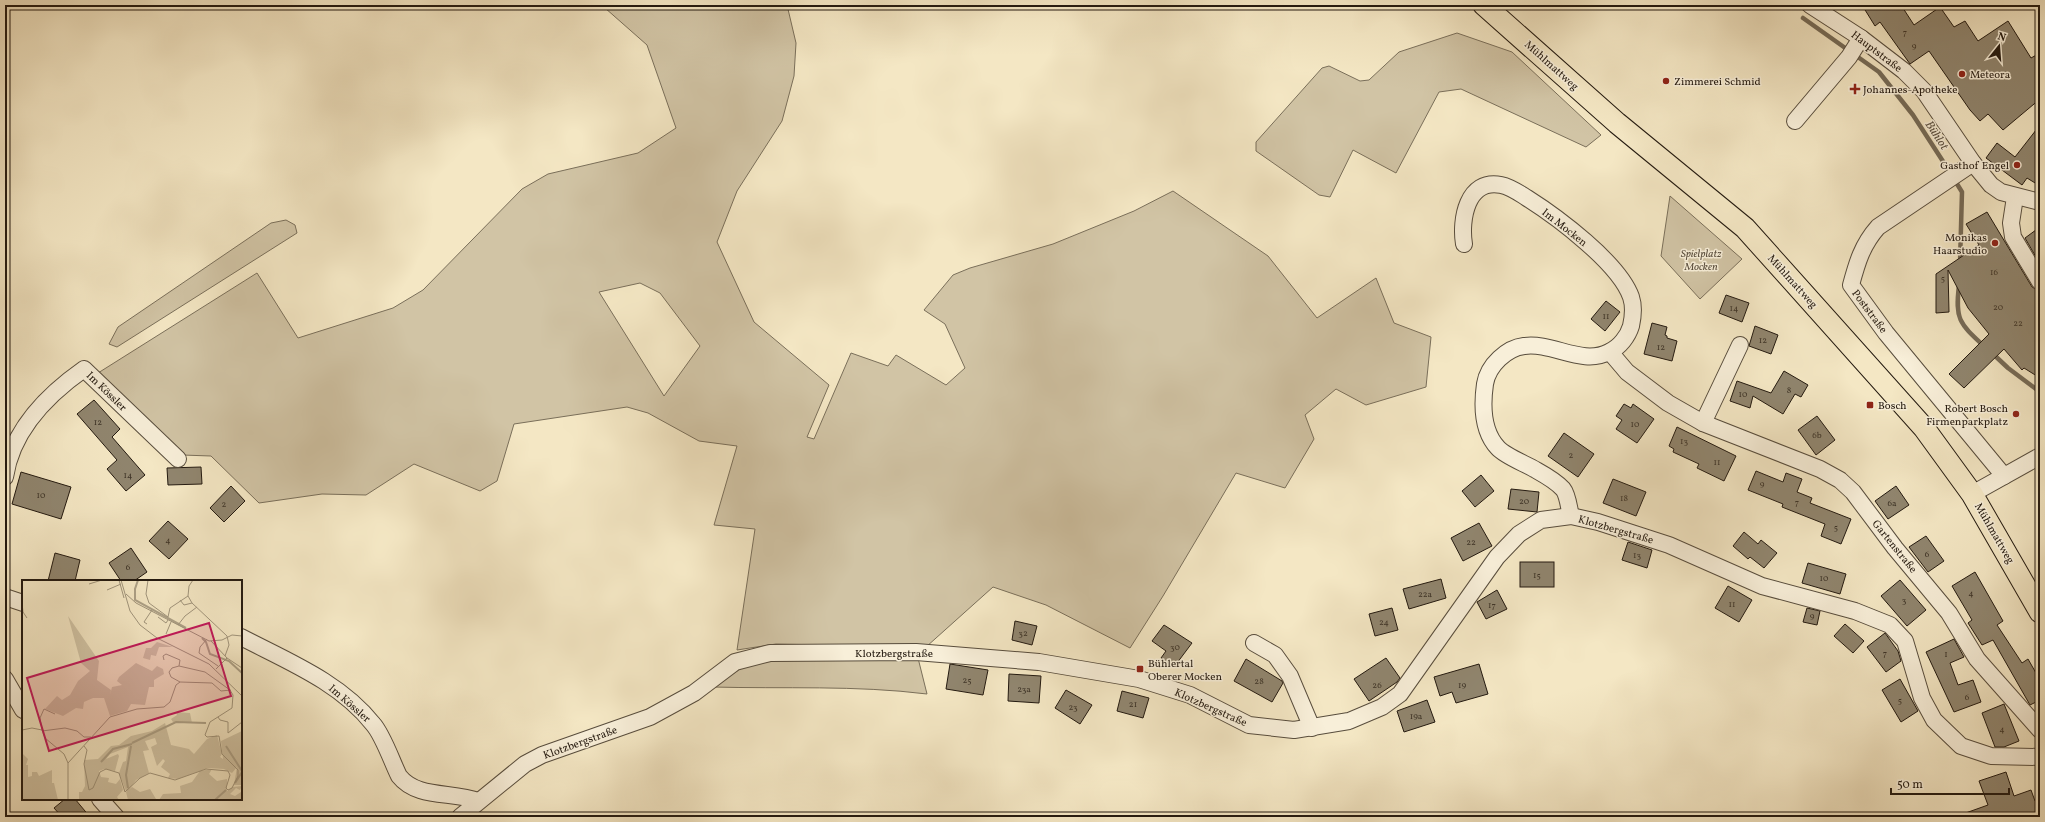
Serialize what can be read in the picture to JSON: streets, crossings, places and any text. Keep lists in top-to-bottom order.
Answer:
{
  "streets": {
    "main road": ["Mühlmattweg"],
    "street": [
      "Hauptstraße",
      "Im Mocken",
      "Poststraße",
      "Im Kössler",
      "Klotzbergstraße",
      "Gartenstraße"
    ]
  },
  "crossings": [
    ["Hauptstraße", "Poststraße"],
    ["Im Mocken", "Gartenstraße"],
    ["Im Kössler", "Klotzbergstraße"]
  ],
  "water": ["Bühlot"],
  "parks": ["Spielplatz Mocken"],
  "places": {
    "other": [
      "Meteora",
      "Zimmerei Schmid",
      "Gasthof Engel",
      "Monikas Haarstudio",
      "Robert Bosch Firmenparkplatz"
    ],
    "health": ["Johannes-Apotheke"],
    "transit": ["Bosch", "Bühlertal Oberer Mocken"]
  },
  "house_numbers": [
    "7",
    "9",
    "16",
    "5",
    "20",
    "14",
    "11",
    "22",
    "12",
    "12",
    "8",
    "10",
    "12",
    "10",
    "6b",
    "13",
    "2",
    "11",
    "14",
    "9",
    "10",
    "18",
    "20",
    "7",
    "6a",
    "2",
    "5",
    "4",
    "22",
    "6",
    "13",
    "6",
    "15",
    "10",
    "4",
    "22a",
    "3",
    "11",
    "17",
    "9",
    "24",
    "32",
    "30",
    "7",
    "1",
    "25",
    "28",
    "26",
    "19",
    "23a",
    "6",
    "5",
    "21",
    "23",
    "19a",
    "4"
  ],
  "scale_bar": "50 m",
  "north": "top"
}
